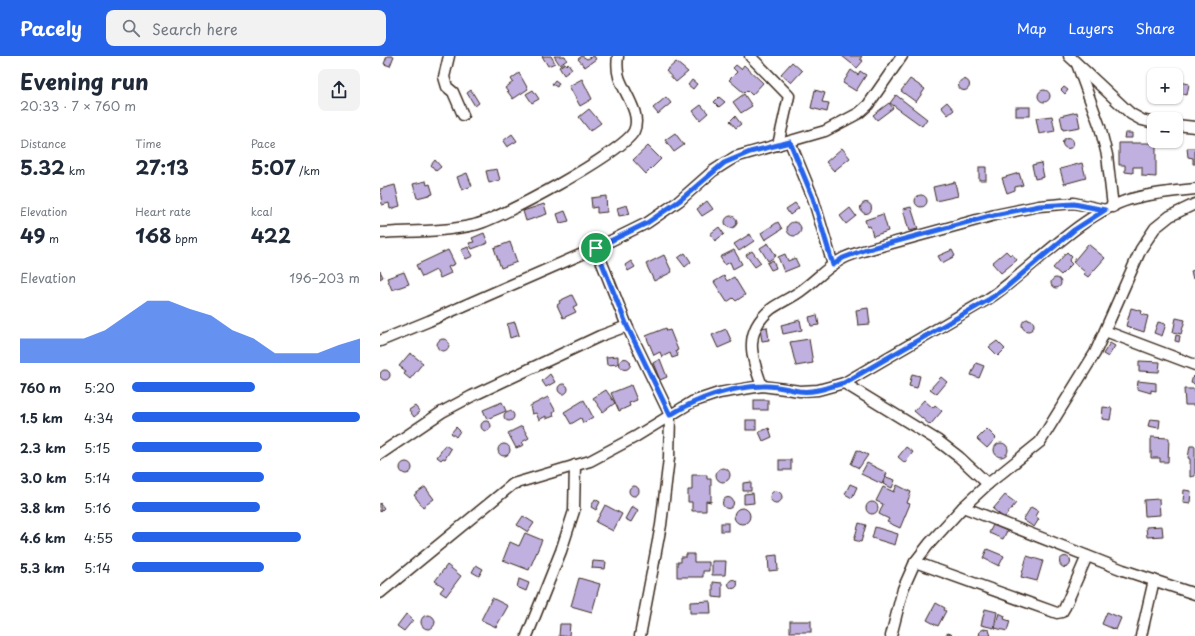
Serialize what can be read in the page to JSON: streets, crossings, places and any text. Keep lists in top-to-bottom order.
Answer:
{
  "page": {
    "header": "Pacely",
    "search": "Search here",
    "nav": ["Map", "Layers", "Share"],
    "heading": ["Evening run", "20:33 · 7 × 760 m"],
    "map_buttons": ["+", "−"],
    "stats": [
      ["Distance", "5.32 km"],
      ["Time", "27:13"],
      ["Pace", "5:07 /km"],
      ["Elevation", "49 m"],
      ["Heart rate", "168 bpm"],
      ["kcal", "422"]
    ],
    "chart": ["Elevation", "196–203 m"],
    "list": [
      {
        "name": "760 m",
        "note": "5:20"
      },
      {
        "name": "1.5 km",
        "note": "4:34"
      },
      {
        "name": "2.3 km",
        "note": "5:15"
      },
      {
        "name": "3.0 km",
        "note": "5:14"
      },
      {
        "name": "3.8 km",
        "note": "5:16"
      },
      {
        "name": "4.6 km",
        "note": "4:55"
      },
      {
        "name": "5.3 km",
        "note": "5:14"
      }
    ]
  }
}
